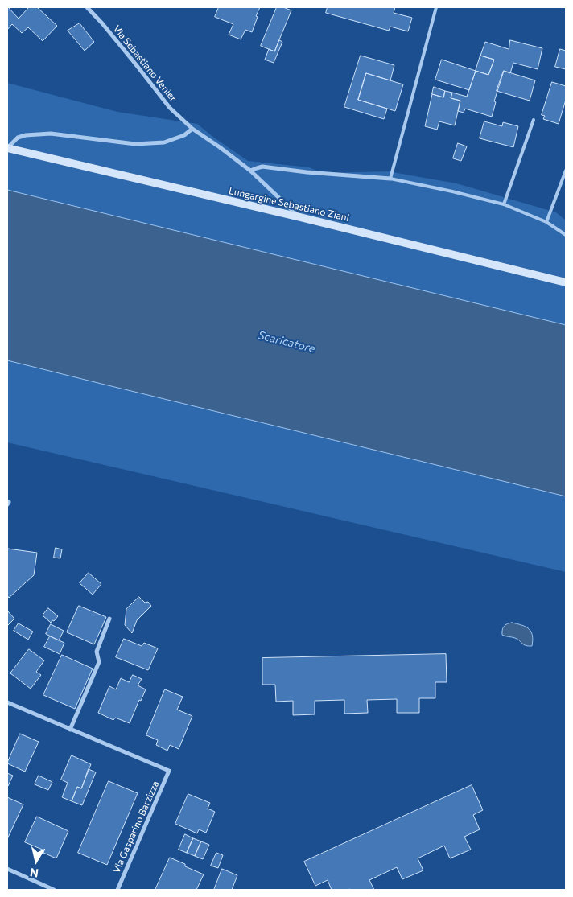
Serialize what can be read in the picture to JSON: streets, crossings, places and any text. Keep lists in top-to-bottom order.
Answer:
{
  "streets": {
    "street": ["Via Sebastiano Venier", "Lungargine Sebastiano Ziani", "Via Gasparino Barzizza"]
  },
  "crossings": [
    ["Via Sebastiano Venier", "Lungargine Sebastiano Ziani"]
  ],
  "water": ["Scaricatore"],
  "north": "bottom"
}
